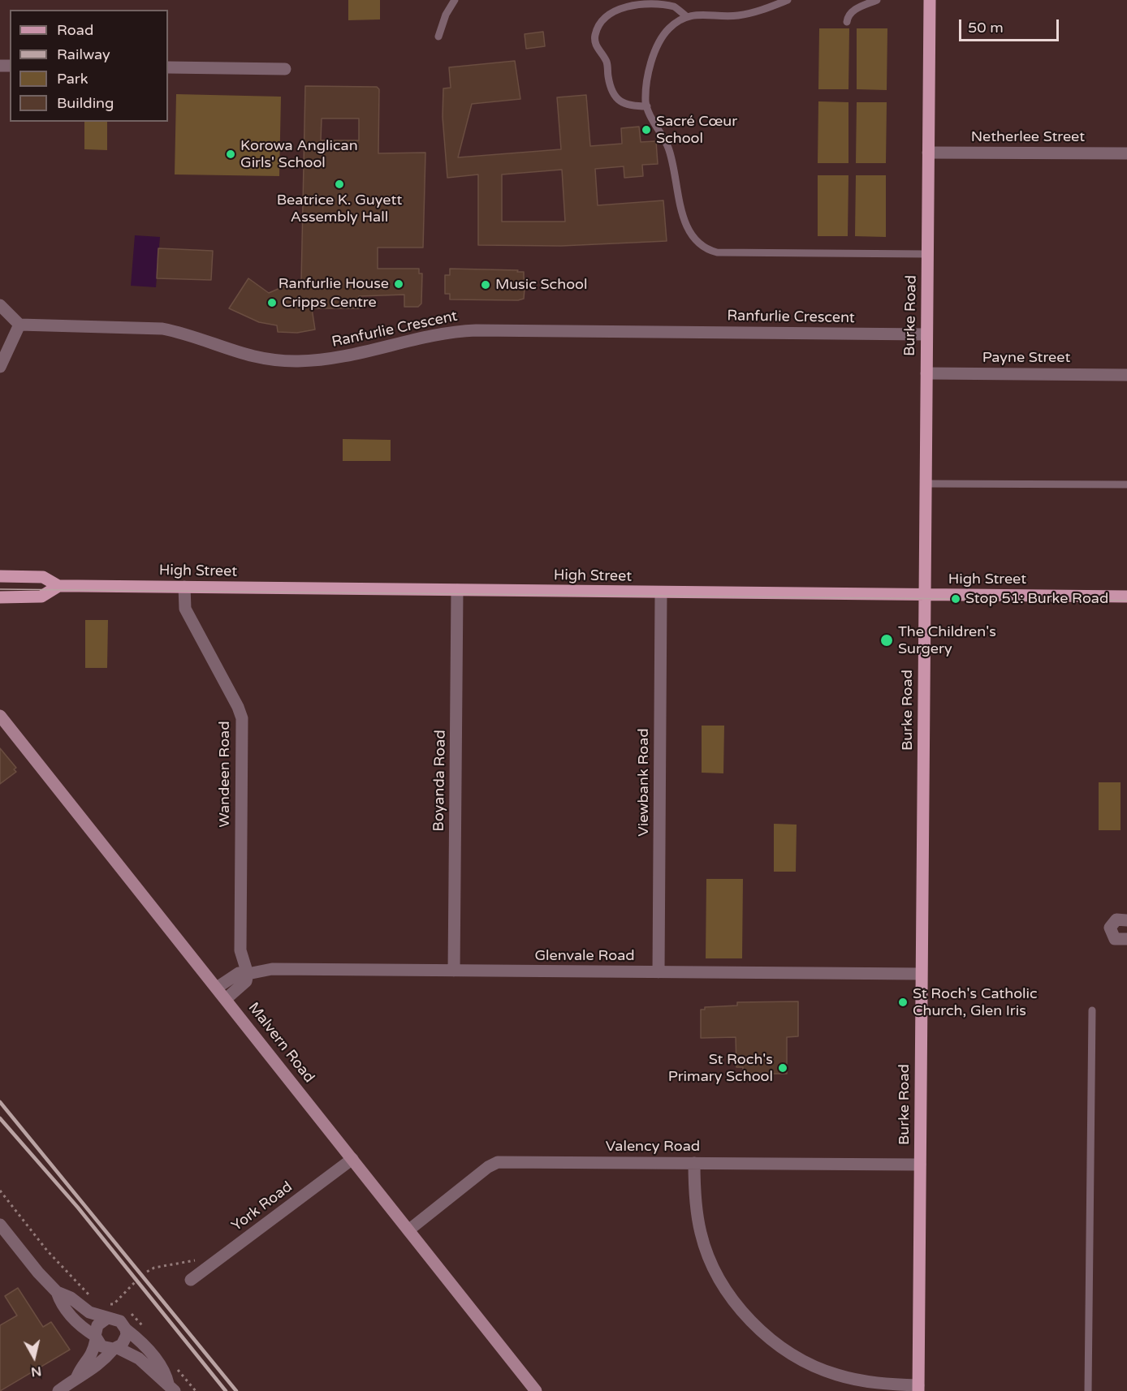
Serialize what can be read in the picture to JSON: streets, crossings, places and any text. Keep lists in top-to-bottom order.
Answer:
{
  "streets": {
    "main road": ["Burke Road", "High Street", "Malvern Road"],
    "street": [
      "Netherlee Street",
      "Ranfurlie Crescent",
      "Payne Street",
      "Wandeen Road",
      "Boyanda Road",
      "Viewbank Road",
      "Glenvale Road",
      "Valency Road",
      "York Road"
    ]
  },
  "crossings": [
    ["Netherlee Street", "Burke Road"],
    ["Burke Road", "Ranfurlie Crescent"],
    ["Burke Road", "Payne Street"],
    ["Burke Road", "High Street"],
    ["Burke Road", "Glenvale Road"],
    ["Burke Road", "Valency Road"],
    ["High Street", "Wandeen Road"],
    ["High Street", "Boyanda Road"],
    ["High Street", "Viewbank Road"],
    ["Wandeen Road", "Glenvale Road"],
    ["Boyanda Road", "Glenvale Road"],
    ["Viewbank Road", "Glenvale Road"],
    ["Glenvale Road", "Malvern Road"],
    ["Malvern Road", "Valency Road"],
    ["Malvern Road", "York Road"]
  ],
  "places": [
    "Sacré Cœur School",
    "Korowa Anglican Girls' School",
    "Beatrice K. Guyett Assembly Hall",
    "Ranfurlie House",
    "Music School",
    "Cripps Centre",
    "Stop 51: Burke Road",
    "The Children's Surgery",
    "St Roch's Catholic Church, Glen Iris",
    "St Roch's Primary School"
  ],
  "legend": [
    "Road",
    "Railway",
    "Park",
    "Building"
  ],
  "scale_bar": "50 m",
  "north": "bottom"
}
